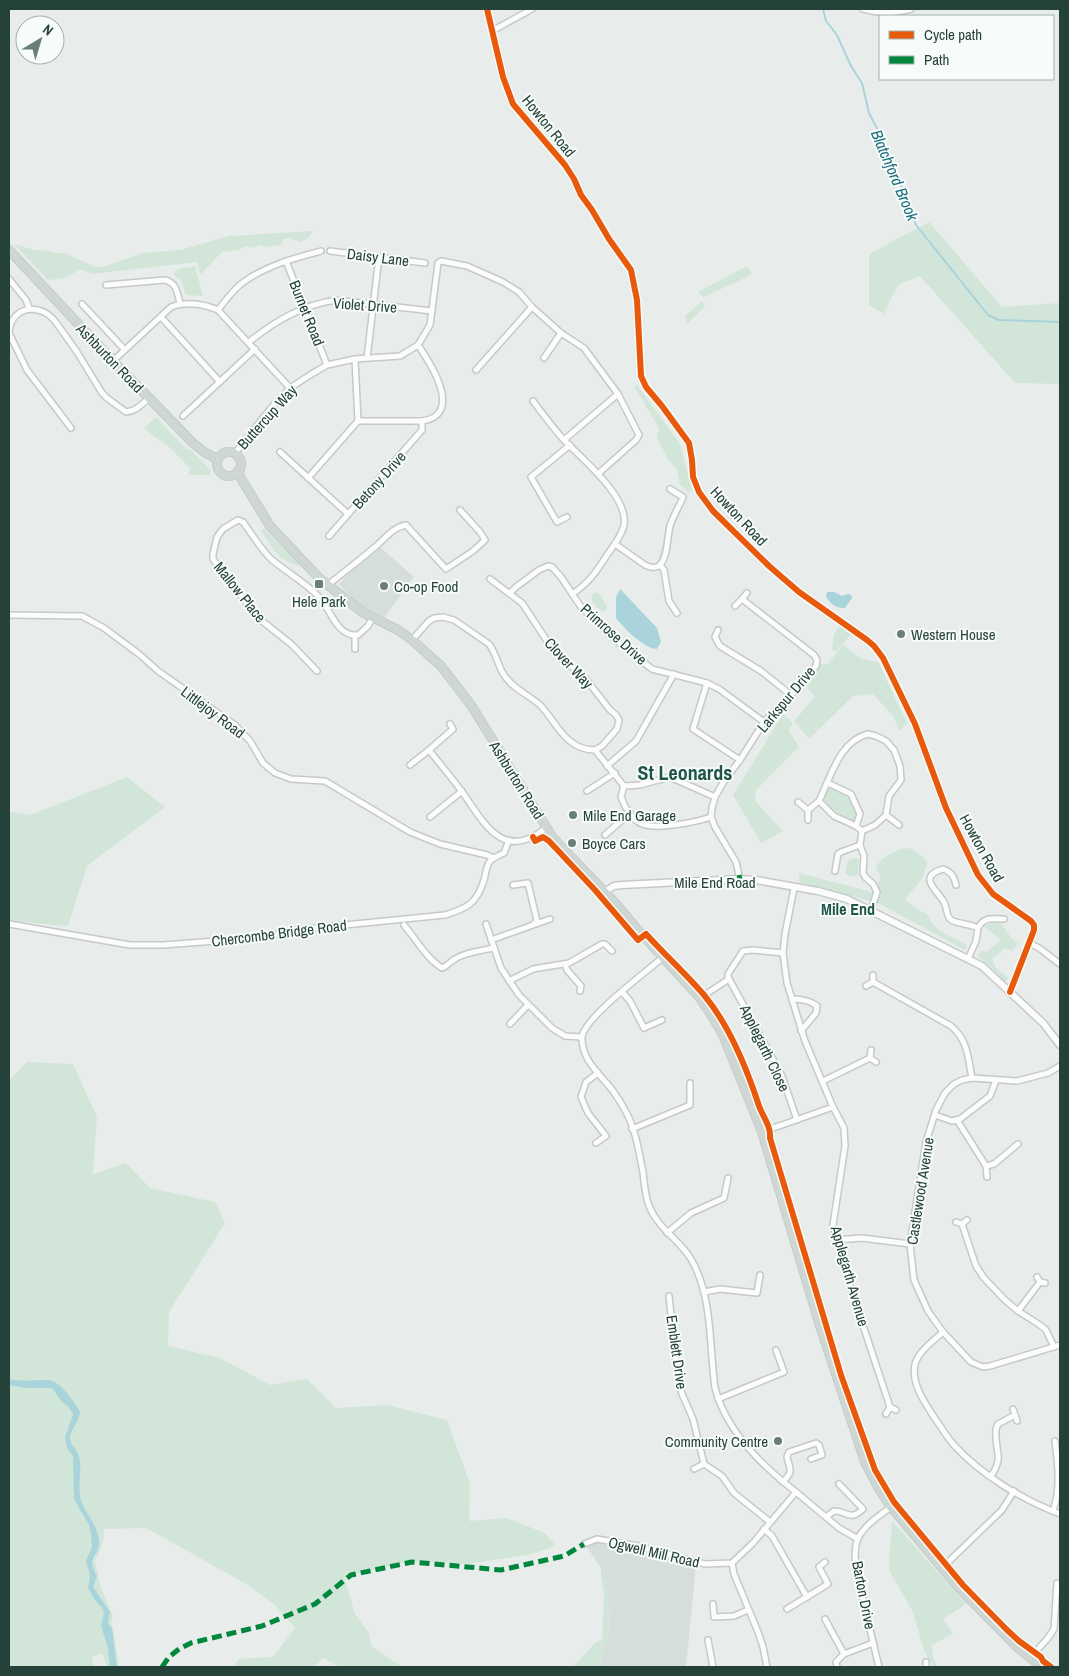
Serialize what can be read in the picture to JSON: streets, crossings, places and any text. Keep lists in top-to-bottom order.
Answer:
{
  "streets": {
    "main road": ["Ashburton Road"],
    "street": [
      "Howton Road",
      "Daisy Lane",
      "Violet Drive",
      "Burnet Road",
      "Buttercup Way",
      "Betony Drive",
      "Mallow Place",
      "Primrose Drive",
      "Clover Way",
      "Larkspur Drive",
      "Littlejoy Road",
      "Mile End Road",
      "Chercombe Bridge Road",
      "Applegarth Close",
      "Castlewood Avenue",
      "Applegarth Avenue",
      "Emblett Drive",
      "Ogwell Mill Road",
      "Barton Drive"
    ]
  },
  "crossings": [
    ["Howton Road", "Mile End Road"],
    ["Violet Drive", "Burnet Road"],
    ["Burnet Road", "Buttercup Way"],
    ["Ashburton Road", "Buttercup Way"],
    ["Ashburton Road", "Mile End Road"],
    ["Ashburton Road", "Barton Drive"],
    ["Primrose Drive", "Clover Way"],
    ["Primrose Drive", "Larkspur Drive"],
    ["Littlejoy Road", "Chercombe Bridge Road"],
    ["Mile End Road", "Applegarth Avenue"]
  ],
  "districts": ["St Leonards", "Mile End"],
  "water": ["Blatchford Brook"],
  "places": {
    "transit": ["Hele Park"],
    "other": [
      "Co-op Food",
      "Western House",
      "Mile End Garage",
      "Boyce Cars",
      "Community Centre"
    ]
  },
  "legend": ["Cycle path", "Path"],
  "north": "top right"
}
